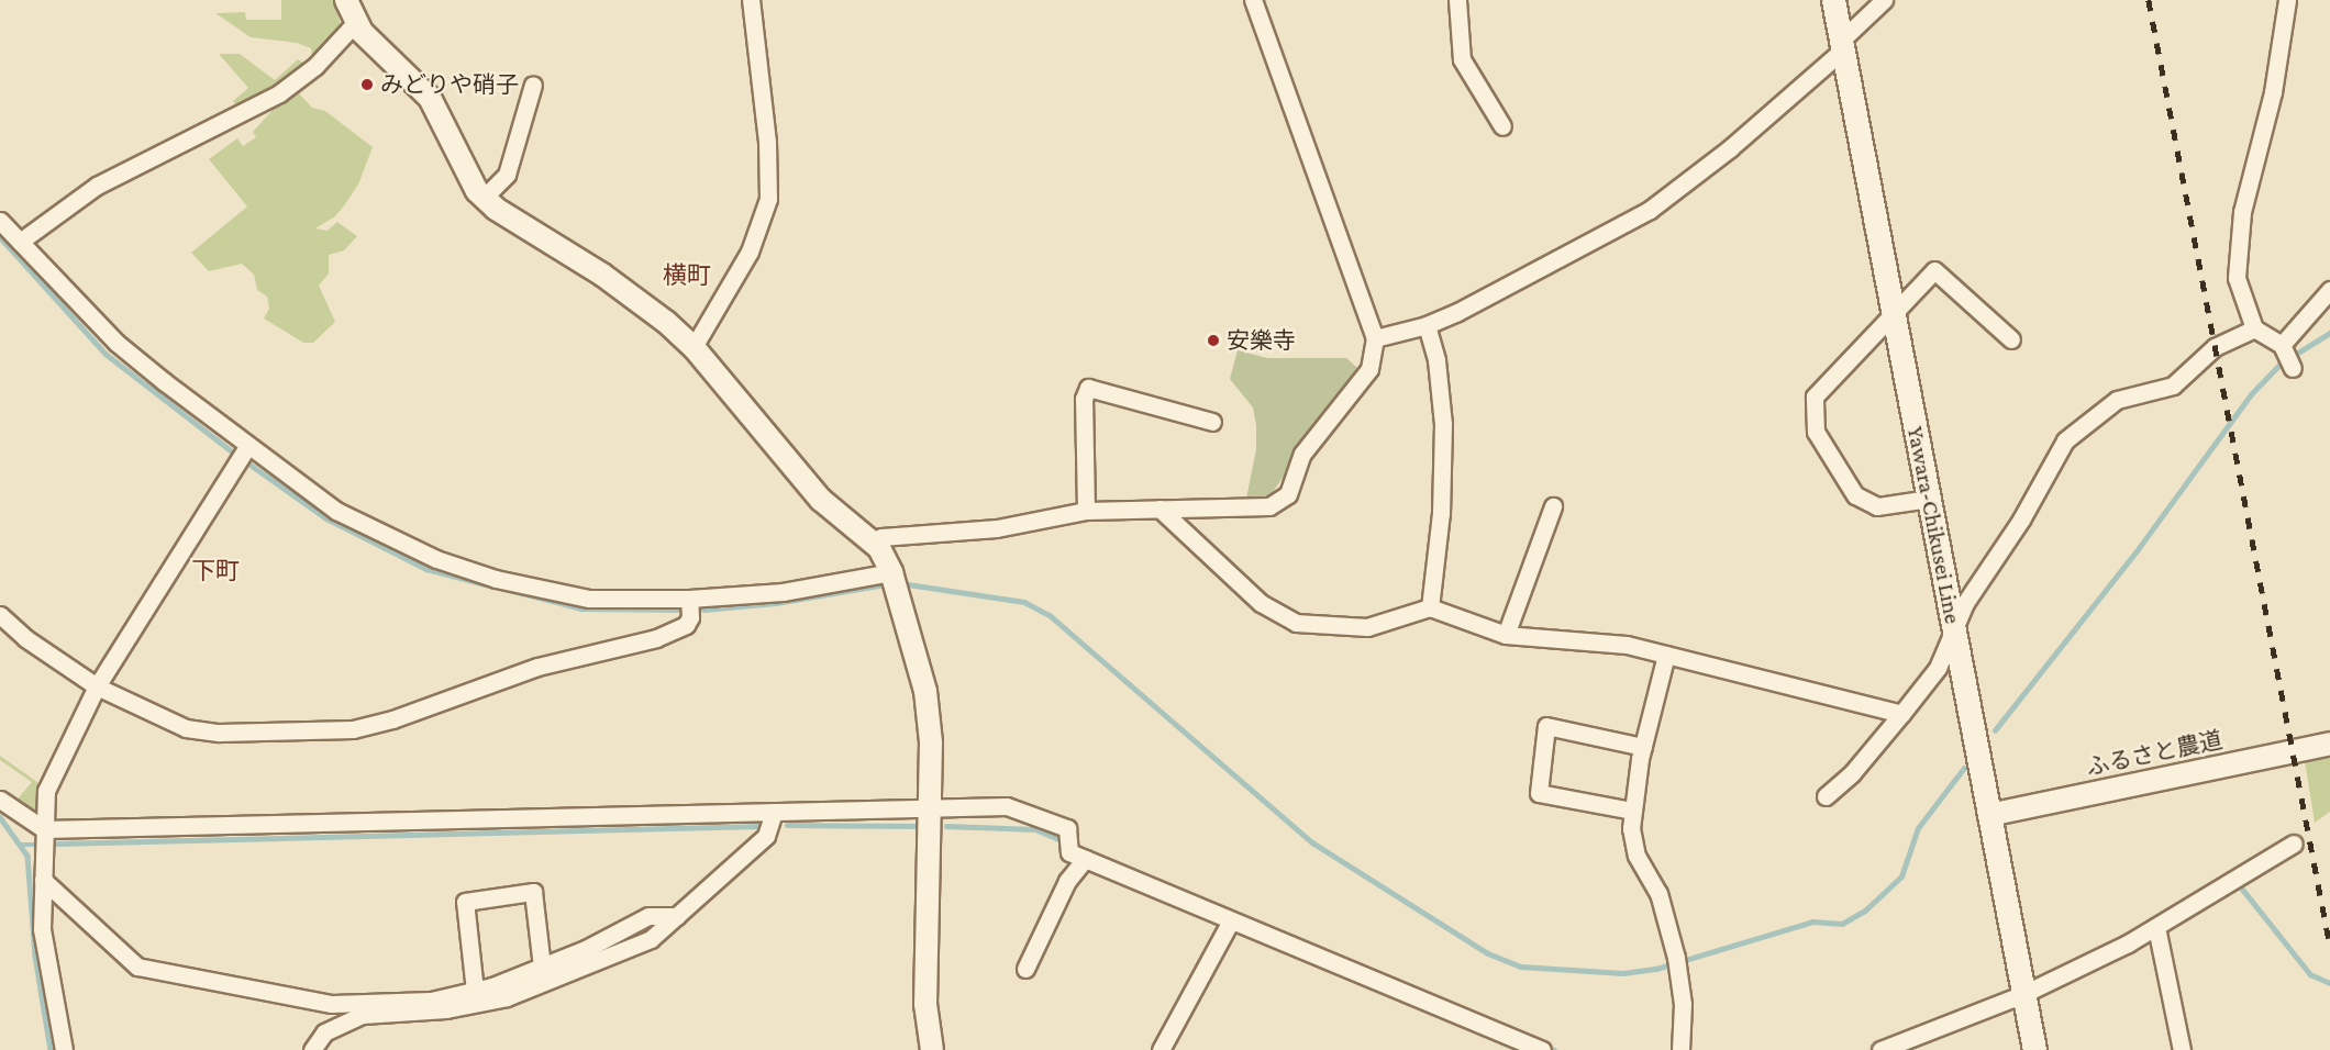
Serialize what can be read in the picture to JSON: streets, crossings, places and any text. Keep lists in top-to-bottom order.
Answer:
{
  "streets": {
    "main road": ["Yawara-Chikusei Line"],
    "street": ["ふるさと農道"]
  },
  "crossings": [
    ["Yawara-Chikusei Line", "ふるさと農道"]
  ],
  "districts": ["横町", "下町"],
  "places": ["みどりや硝子", "安樂寺"]
}
